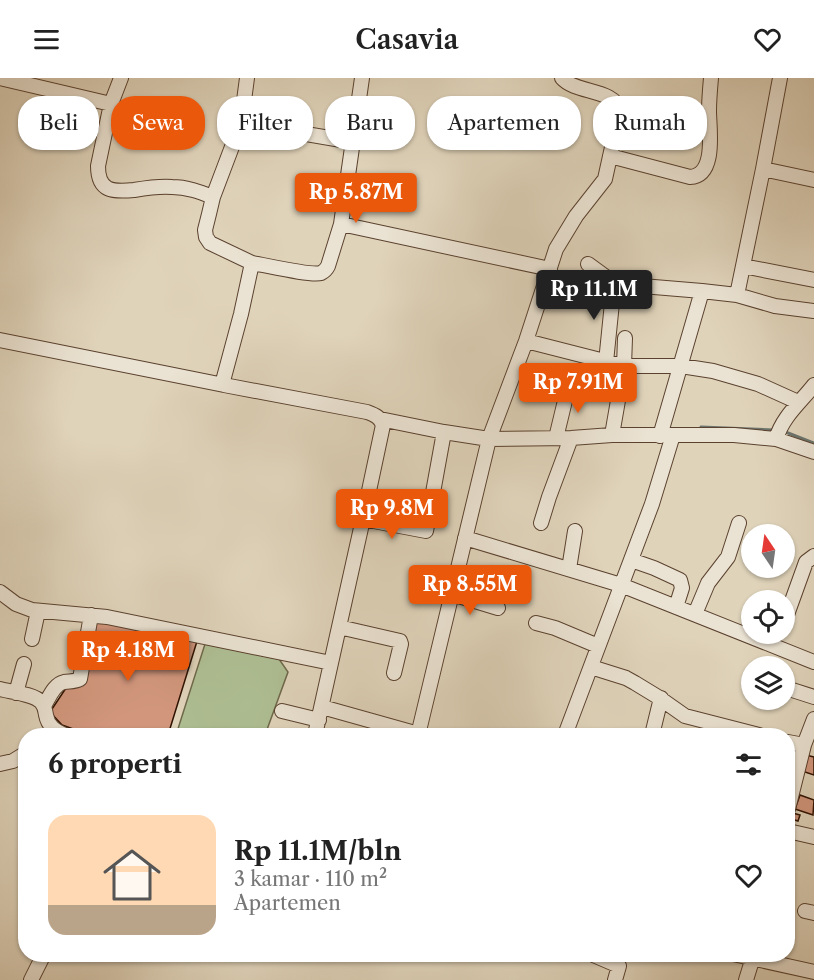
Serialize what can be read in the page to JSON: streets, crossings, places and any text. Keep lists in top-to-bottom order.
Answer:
{
  "north": "top",
  "page": {
    "header": "Casavia",
    "chip": [
      "Beli",
      "Sewa",
      "Filter",
      "Baru",
      "Apartemen",
      "Rumah"
    ],
    "price": [
      "Rp 5.87M",
      "Rp 11.1M",
      "Rp 7.91M",
      "Rp 9.8M",
      "Rp 8.55M",
      "Rp 4.18M"
    ],
    "heading": "6 properti",
    "list": [
      {
        "name": "Rp 11.1M/bln",
        "note": "3 kamar · 110 m² · Apartemen"
      }
    ]
  }
}
